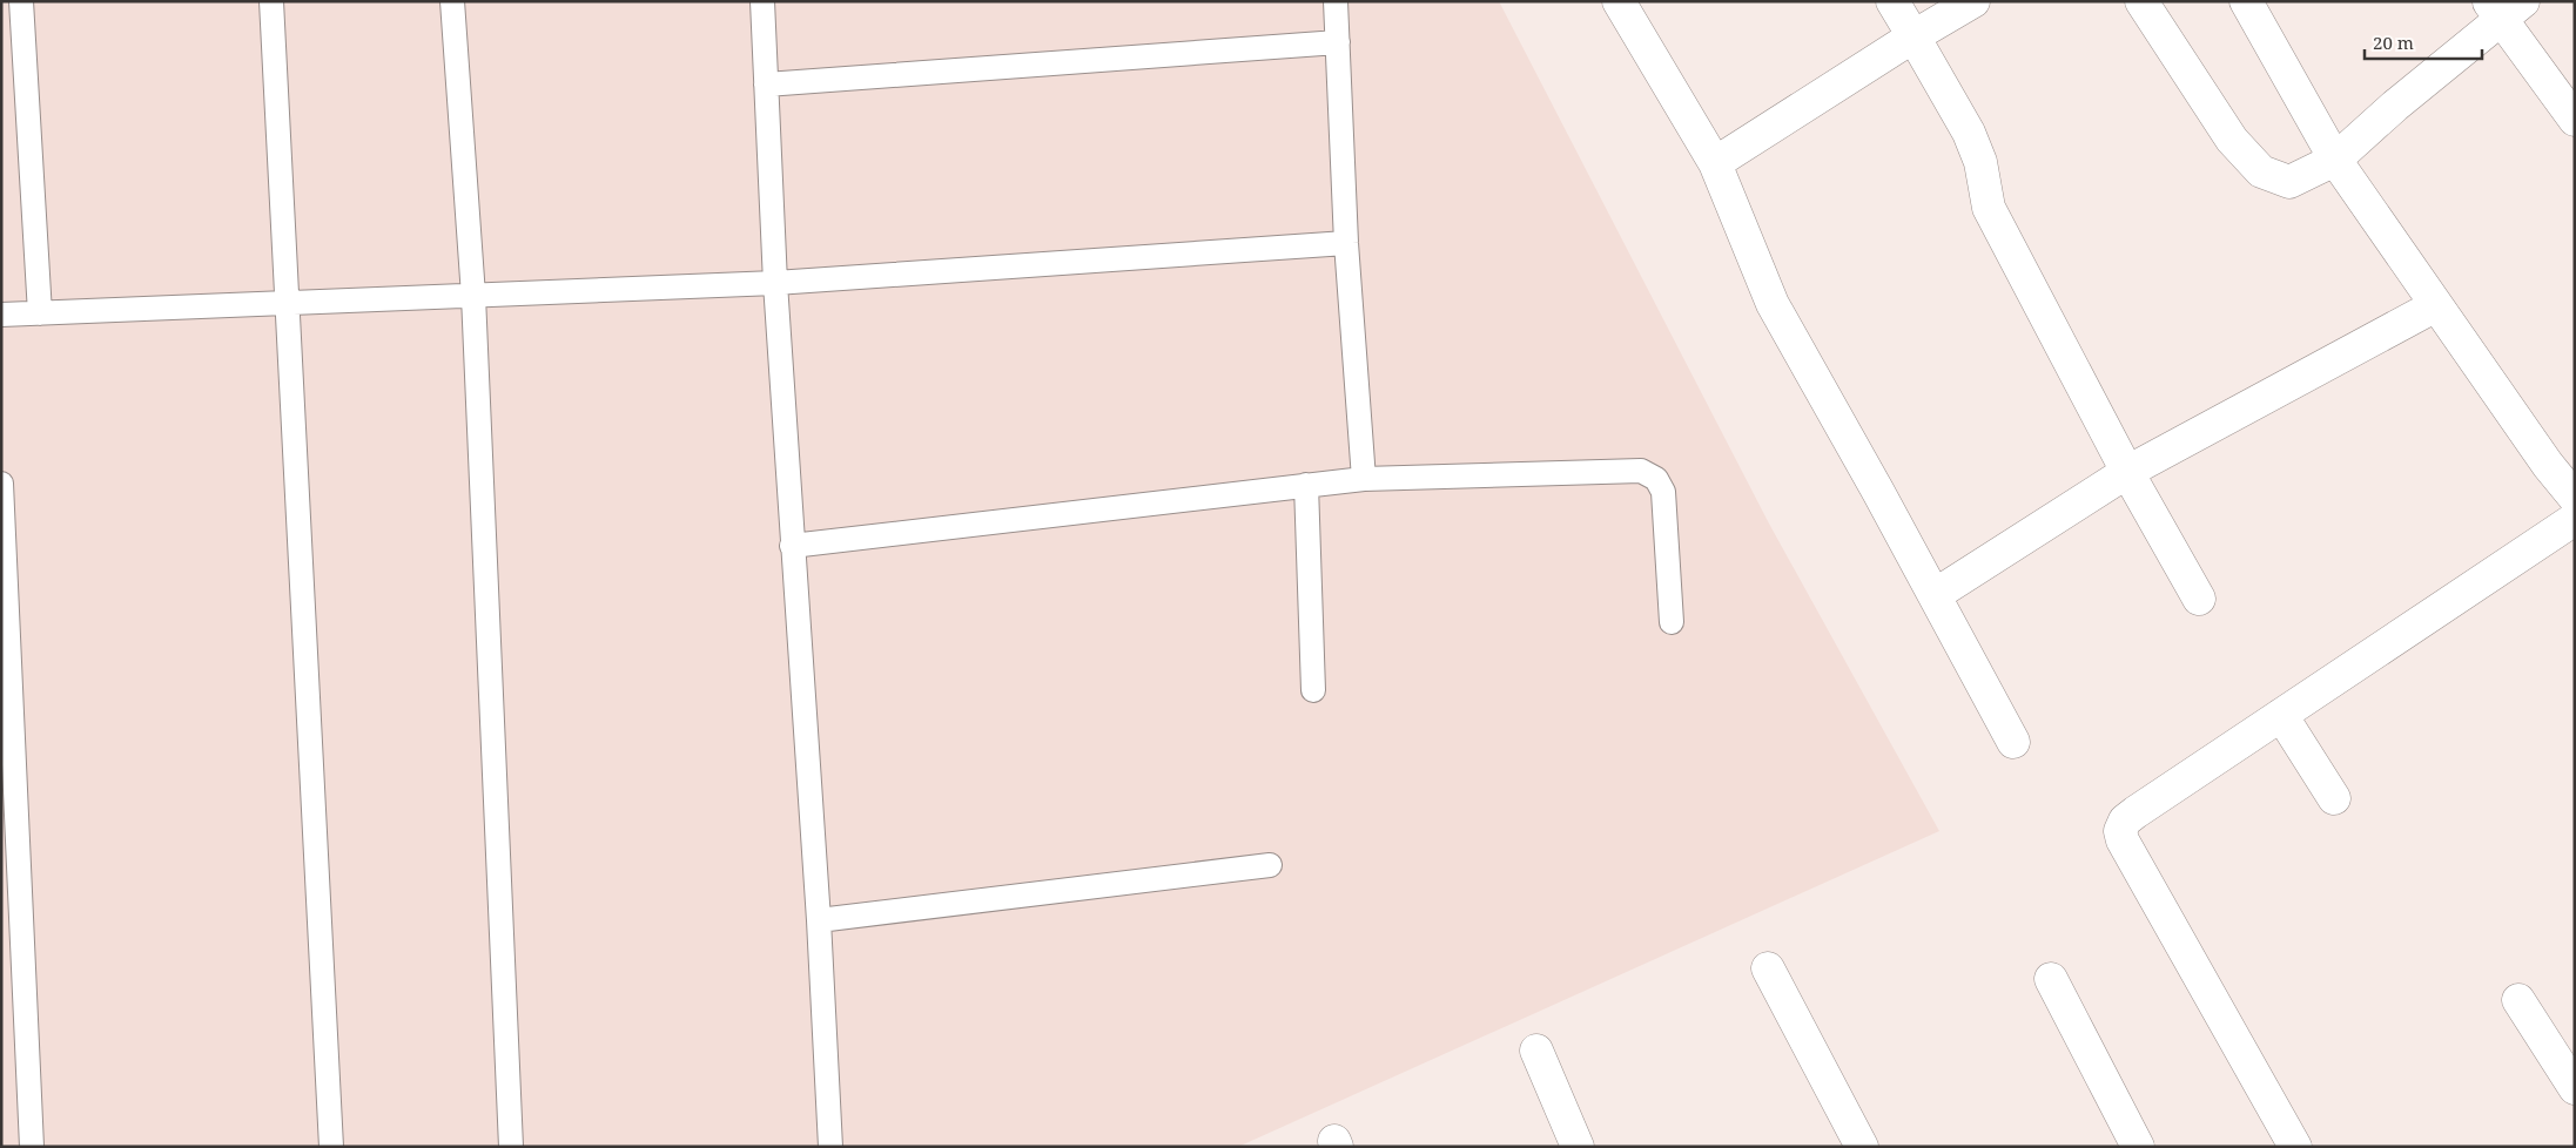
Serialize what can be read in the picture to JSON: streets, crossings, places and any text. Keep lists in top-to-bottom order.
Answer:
{
  "scale_bar": "20 m"
}
